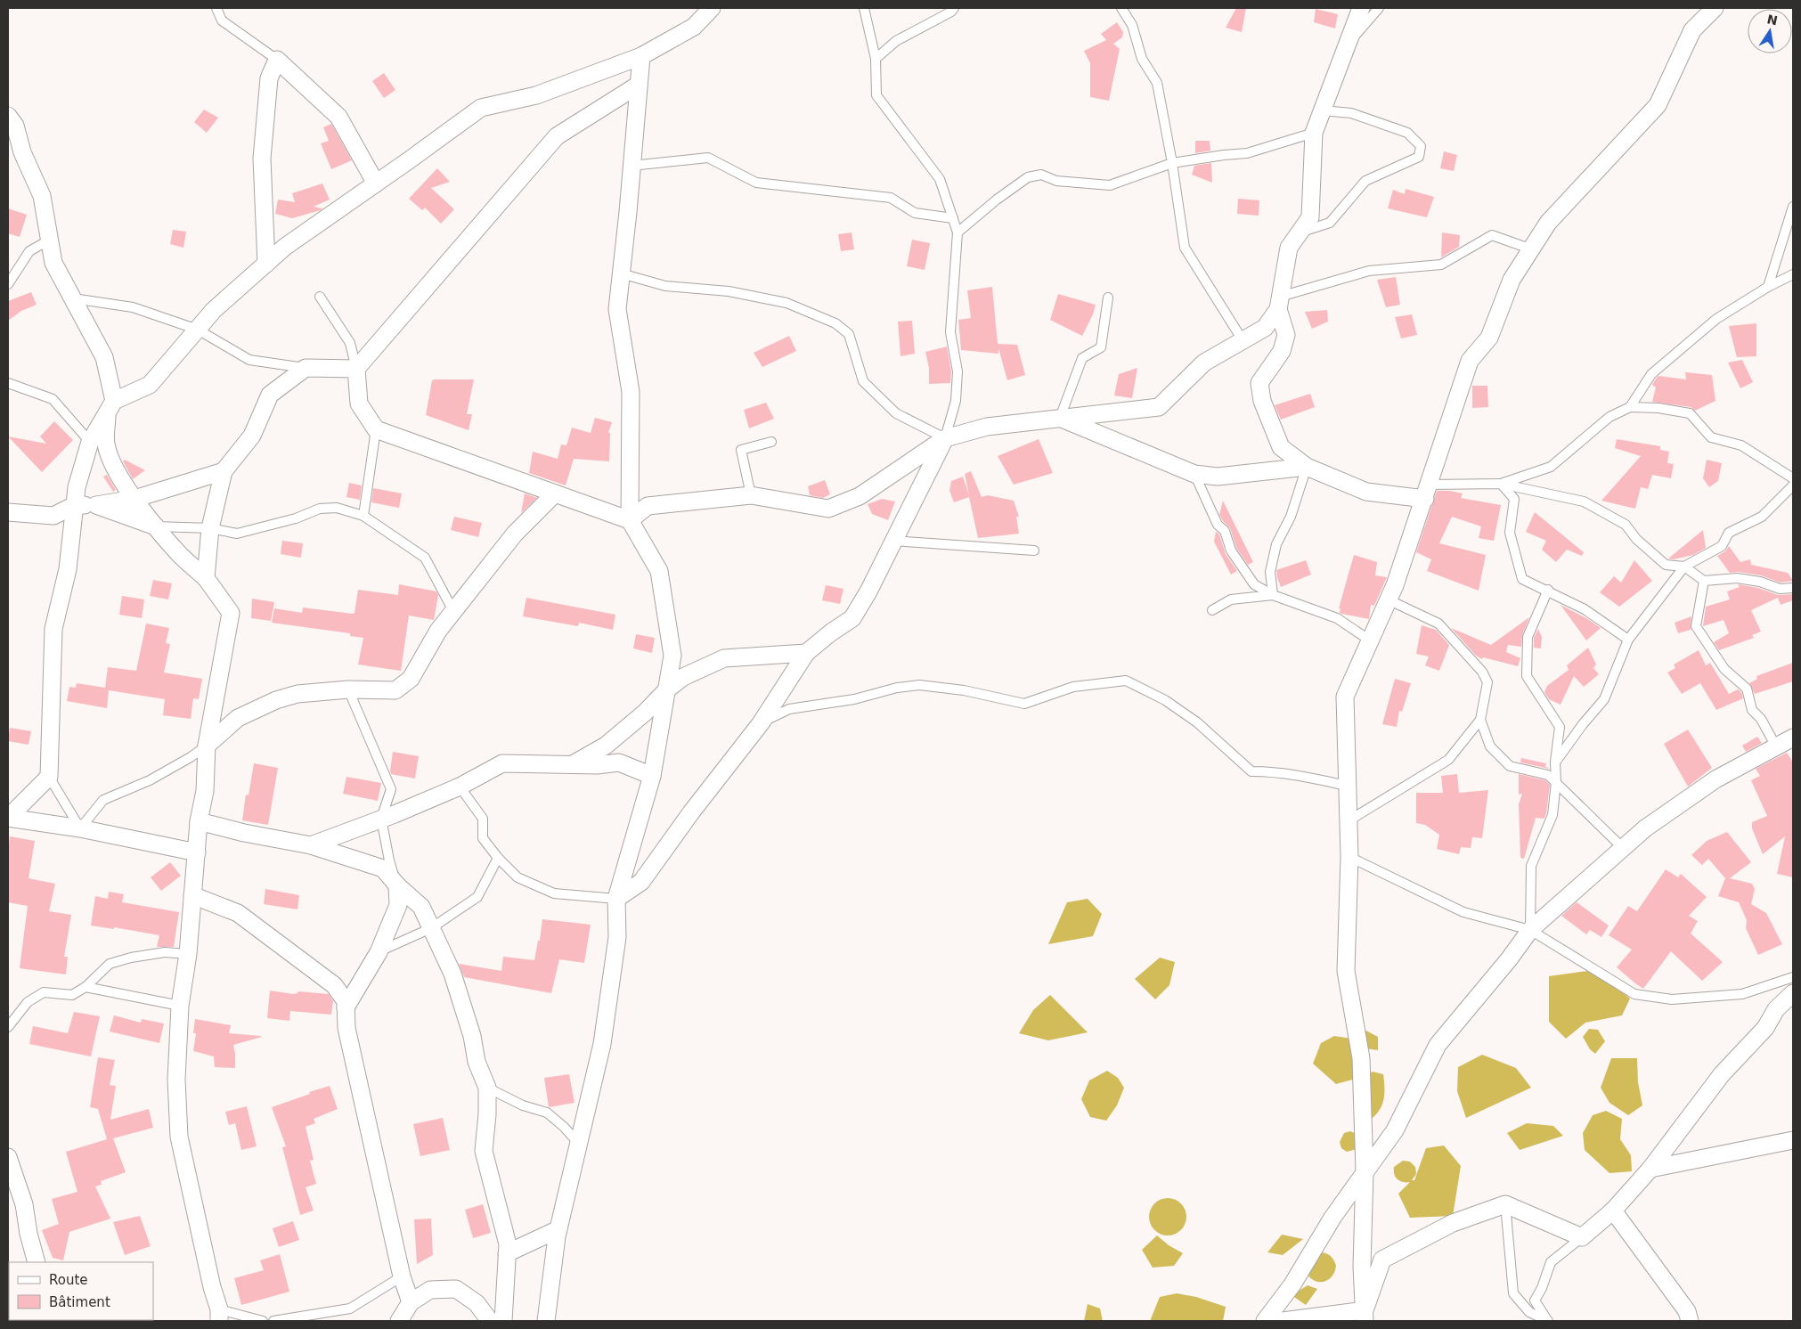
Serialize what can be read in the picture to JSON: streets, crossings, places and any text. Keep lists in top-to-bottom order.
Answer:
{
  "legend": ["Route", "Bâtiment"],
  "north": "top"
}
